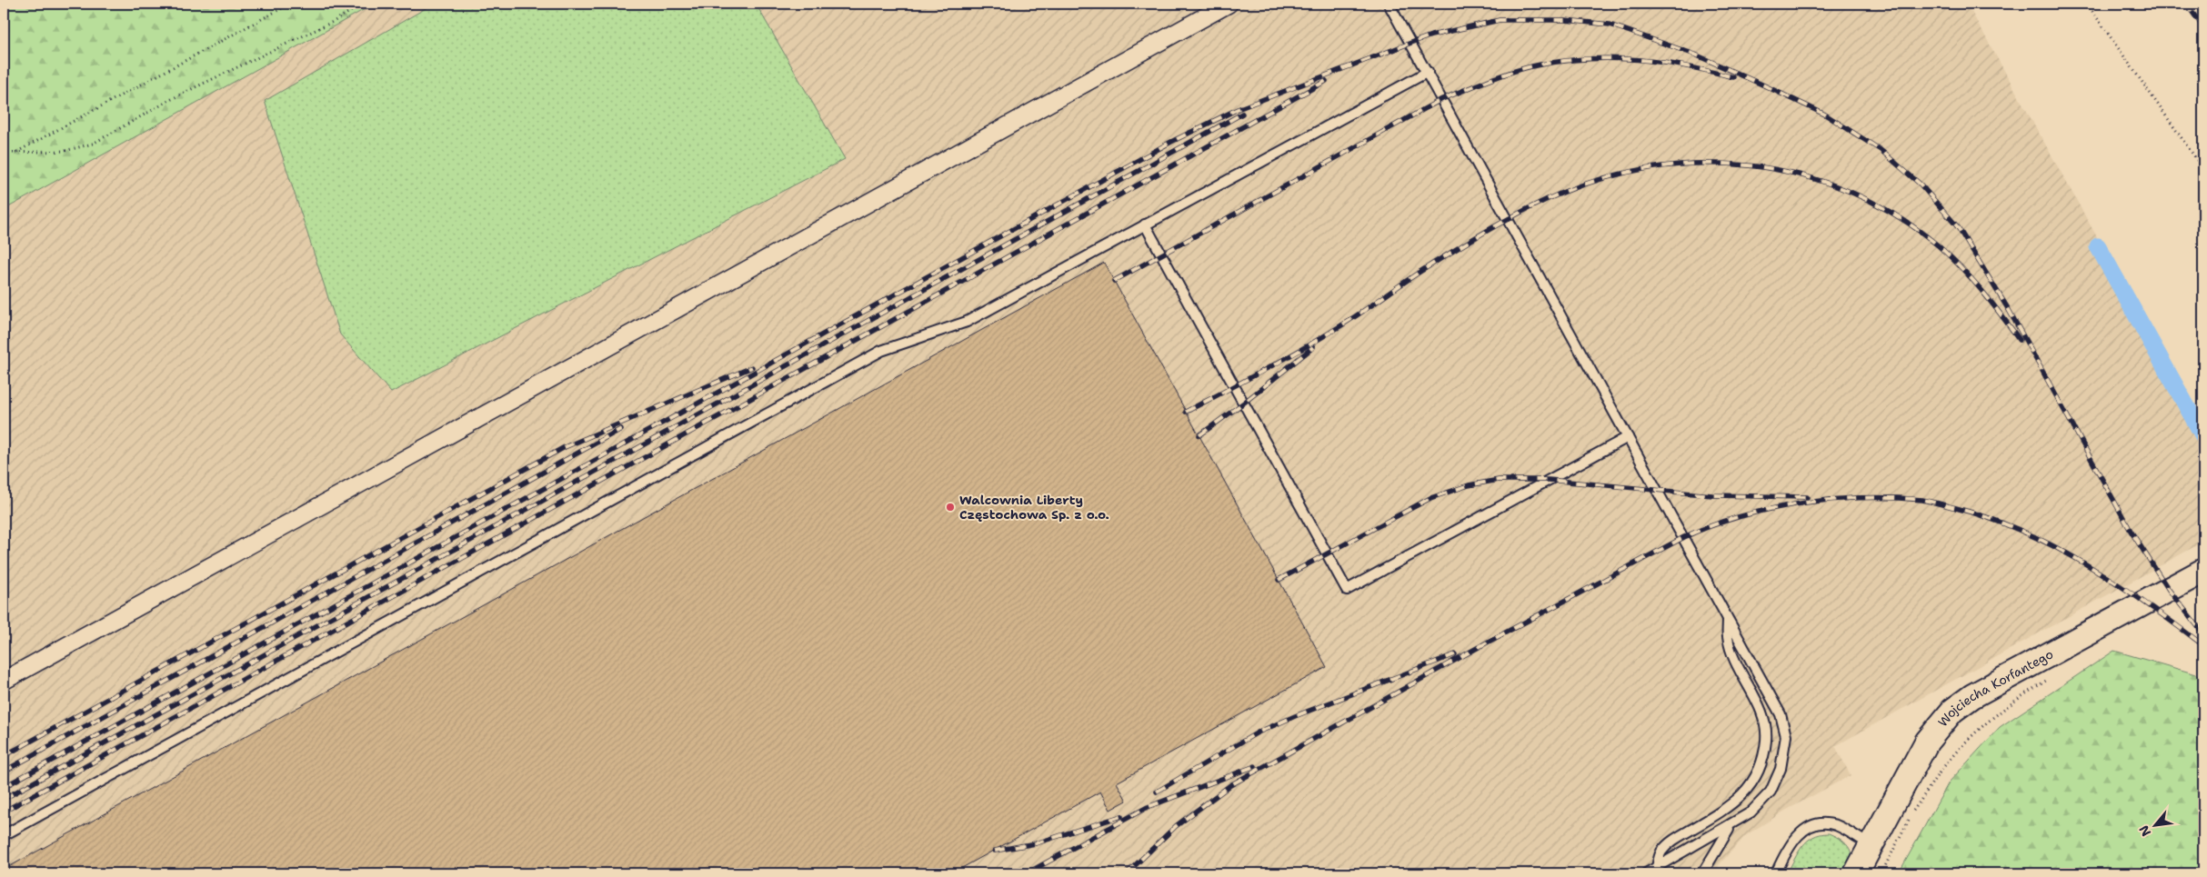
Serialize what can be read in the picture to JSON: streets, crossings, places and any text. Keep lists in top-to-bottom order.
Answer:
{
  "streets": {
    "street": ["Wojciecha Korfantego"]
  },
  "places": ["Walcownia Liberty Częstochowa Sp. z o.o."],
  "north": "bottom left"
}
